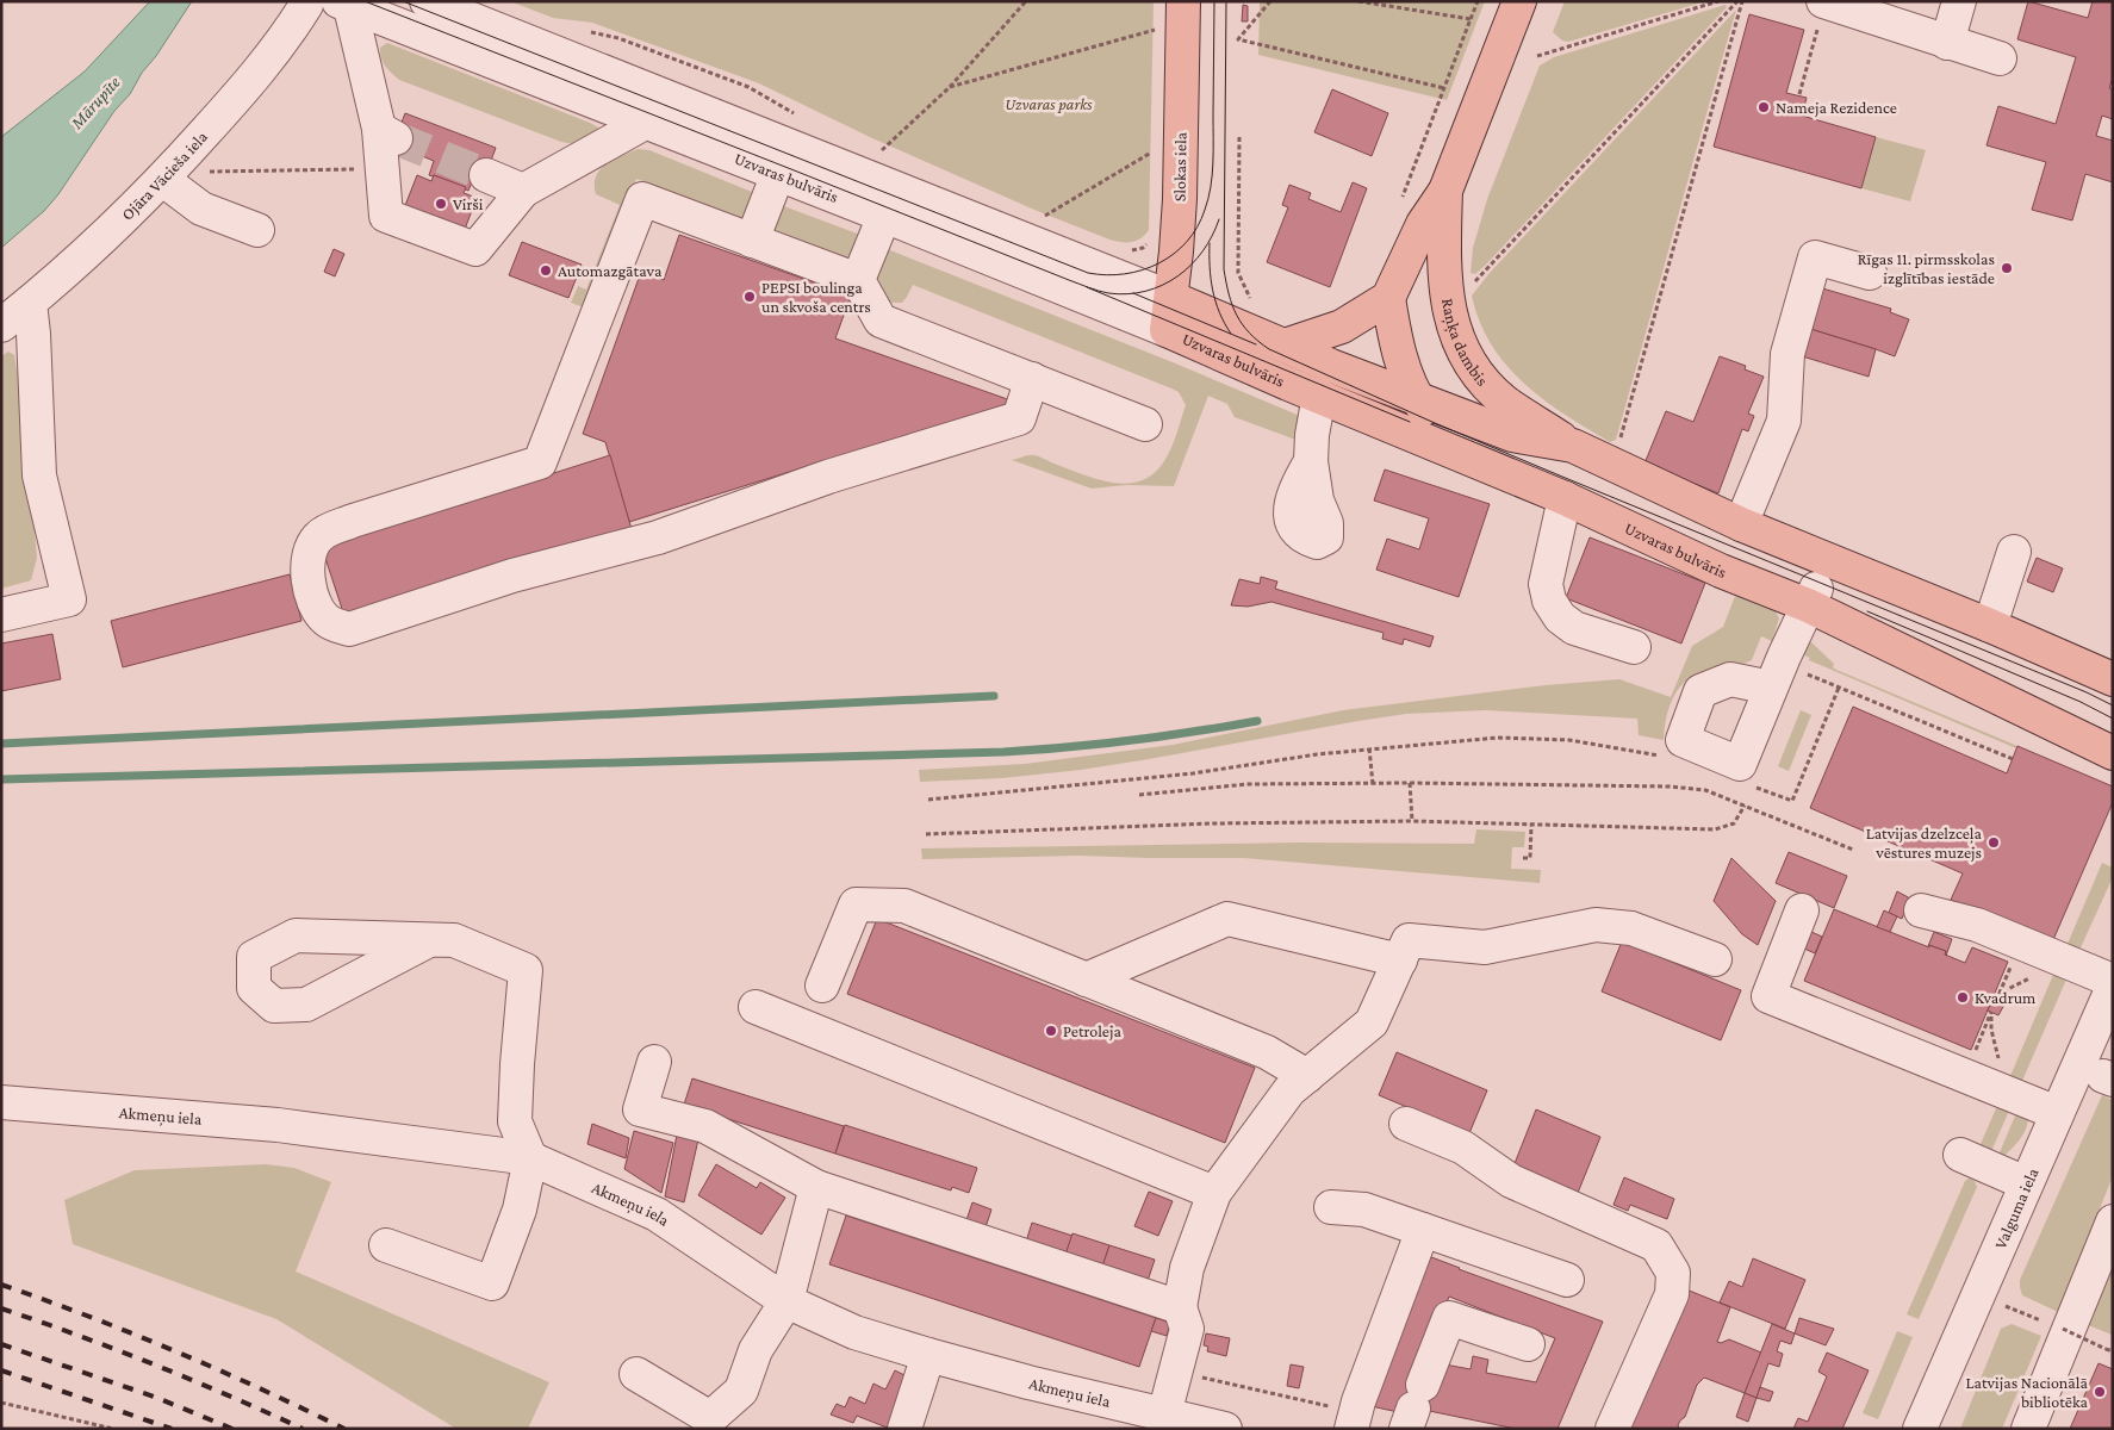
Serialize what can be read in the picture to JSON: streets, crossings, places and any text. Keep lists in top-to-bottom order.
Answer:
{
  "streets": {
    "main road": ["Slokas iela", "Uzvaras bulvāris", "Raņķa dambis"],
    "street": ["Ojāra Vācieša iela", "Akmeņu iela", "Valguma iela"]
  },
  "crossings": [
    ["Slokas iela", "Uzvaras bulvāris"],
    ["Uzvaras bulvāris", "Raņķa dambis"]
  ],
  "water": ["Mārupīte"],
  "parks": ["Uzvaras parks"],
  "places": [
    "Nameja Rezidence",
    "Virši",
    "Rīgas 11. pirmsskolas izglītības iestāde",
    "Automazgātava",
    "PEPSI boulinga un skvoša centrs",
    "Latvijas dzelzceļa vēstures muzejs",
    "Kvadrum",
    "Petroleja",
    "Latvijas Nacionālā bibliotēka"
  ]
}
